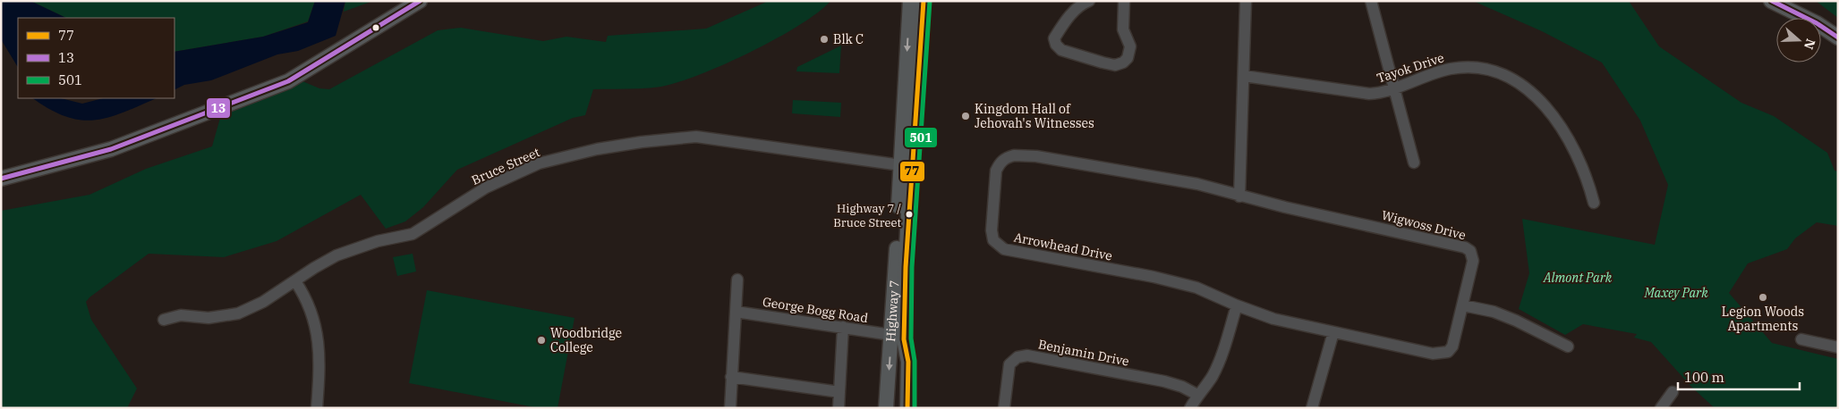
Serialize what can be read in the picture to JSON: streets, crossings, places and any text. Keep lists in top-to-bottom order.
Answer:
{
  "streets": {
    "main road": ["Highway 7"],
    "street": [
      "Tayok Drive",
      "Bruce Street",
      "Wigwoss Drive",
      "Arrowhead Drive",
      "George Bogg Road",
      "Benjamin Drive"
    ]
  },
  "crossings": [
    ["Bruce Street", "Highway 7"],
    ["Wigwoss Drive", "Arrowhead Drive"],
    ["George Bogg Road", "Highway 7"]
  ],
  "parks": ["Almont Park", "Maxey Park"],
  "places": [
    "Blk C",
    "Kingdom Hall of Jehovah's Witnesses",
    "Highway 7 / Bruce Street",
    "Legion Woods Apartments",
    "Woodbridge College"
  ],
  "lines": ["transit line 77", "transit line 13", "transit line 501"],
  "legend": ["77", "13", "501"],
  "scale_bar": "100 m",
  "north": "right"
}
